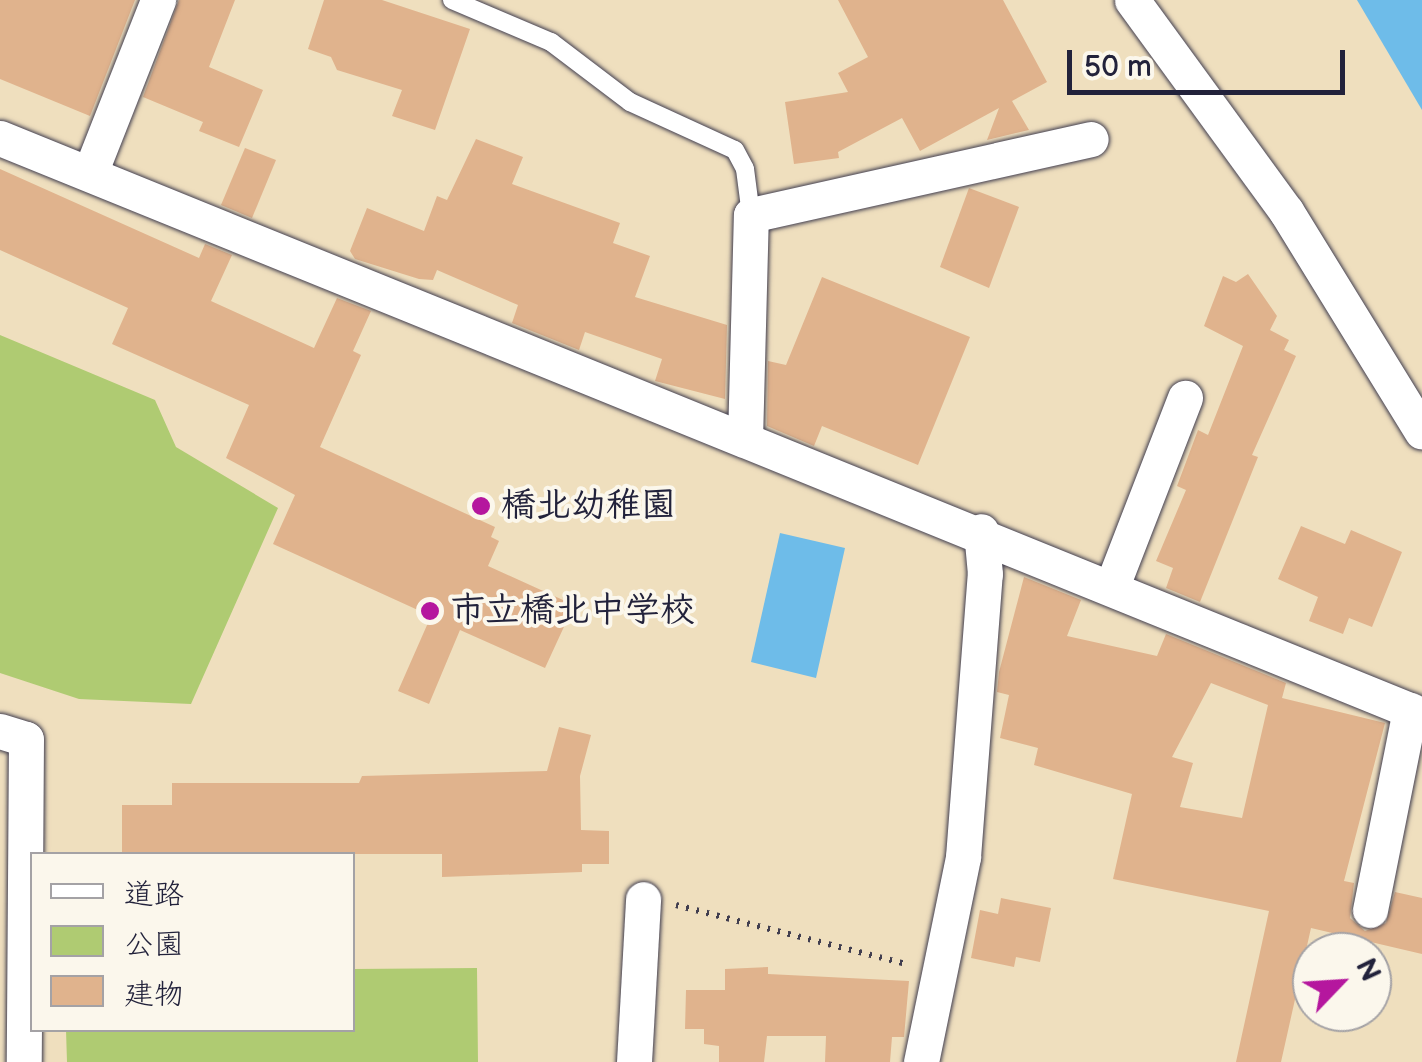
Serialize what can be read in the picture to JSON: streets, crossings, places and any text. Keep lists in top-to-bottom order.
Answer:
{
  "places": ["橋北幼稚園", "市立橋北中学校"],
  "legend": ["道路", "公園", "建物"],
  "scale_bar": "50 m",
  "north": "top right"
}
